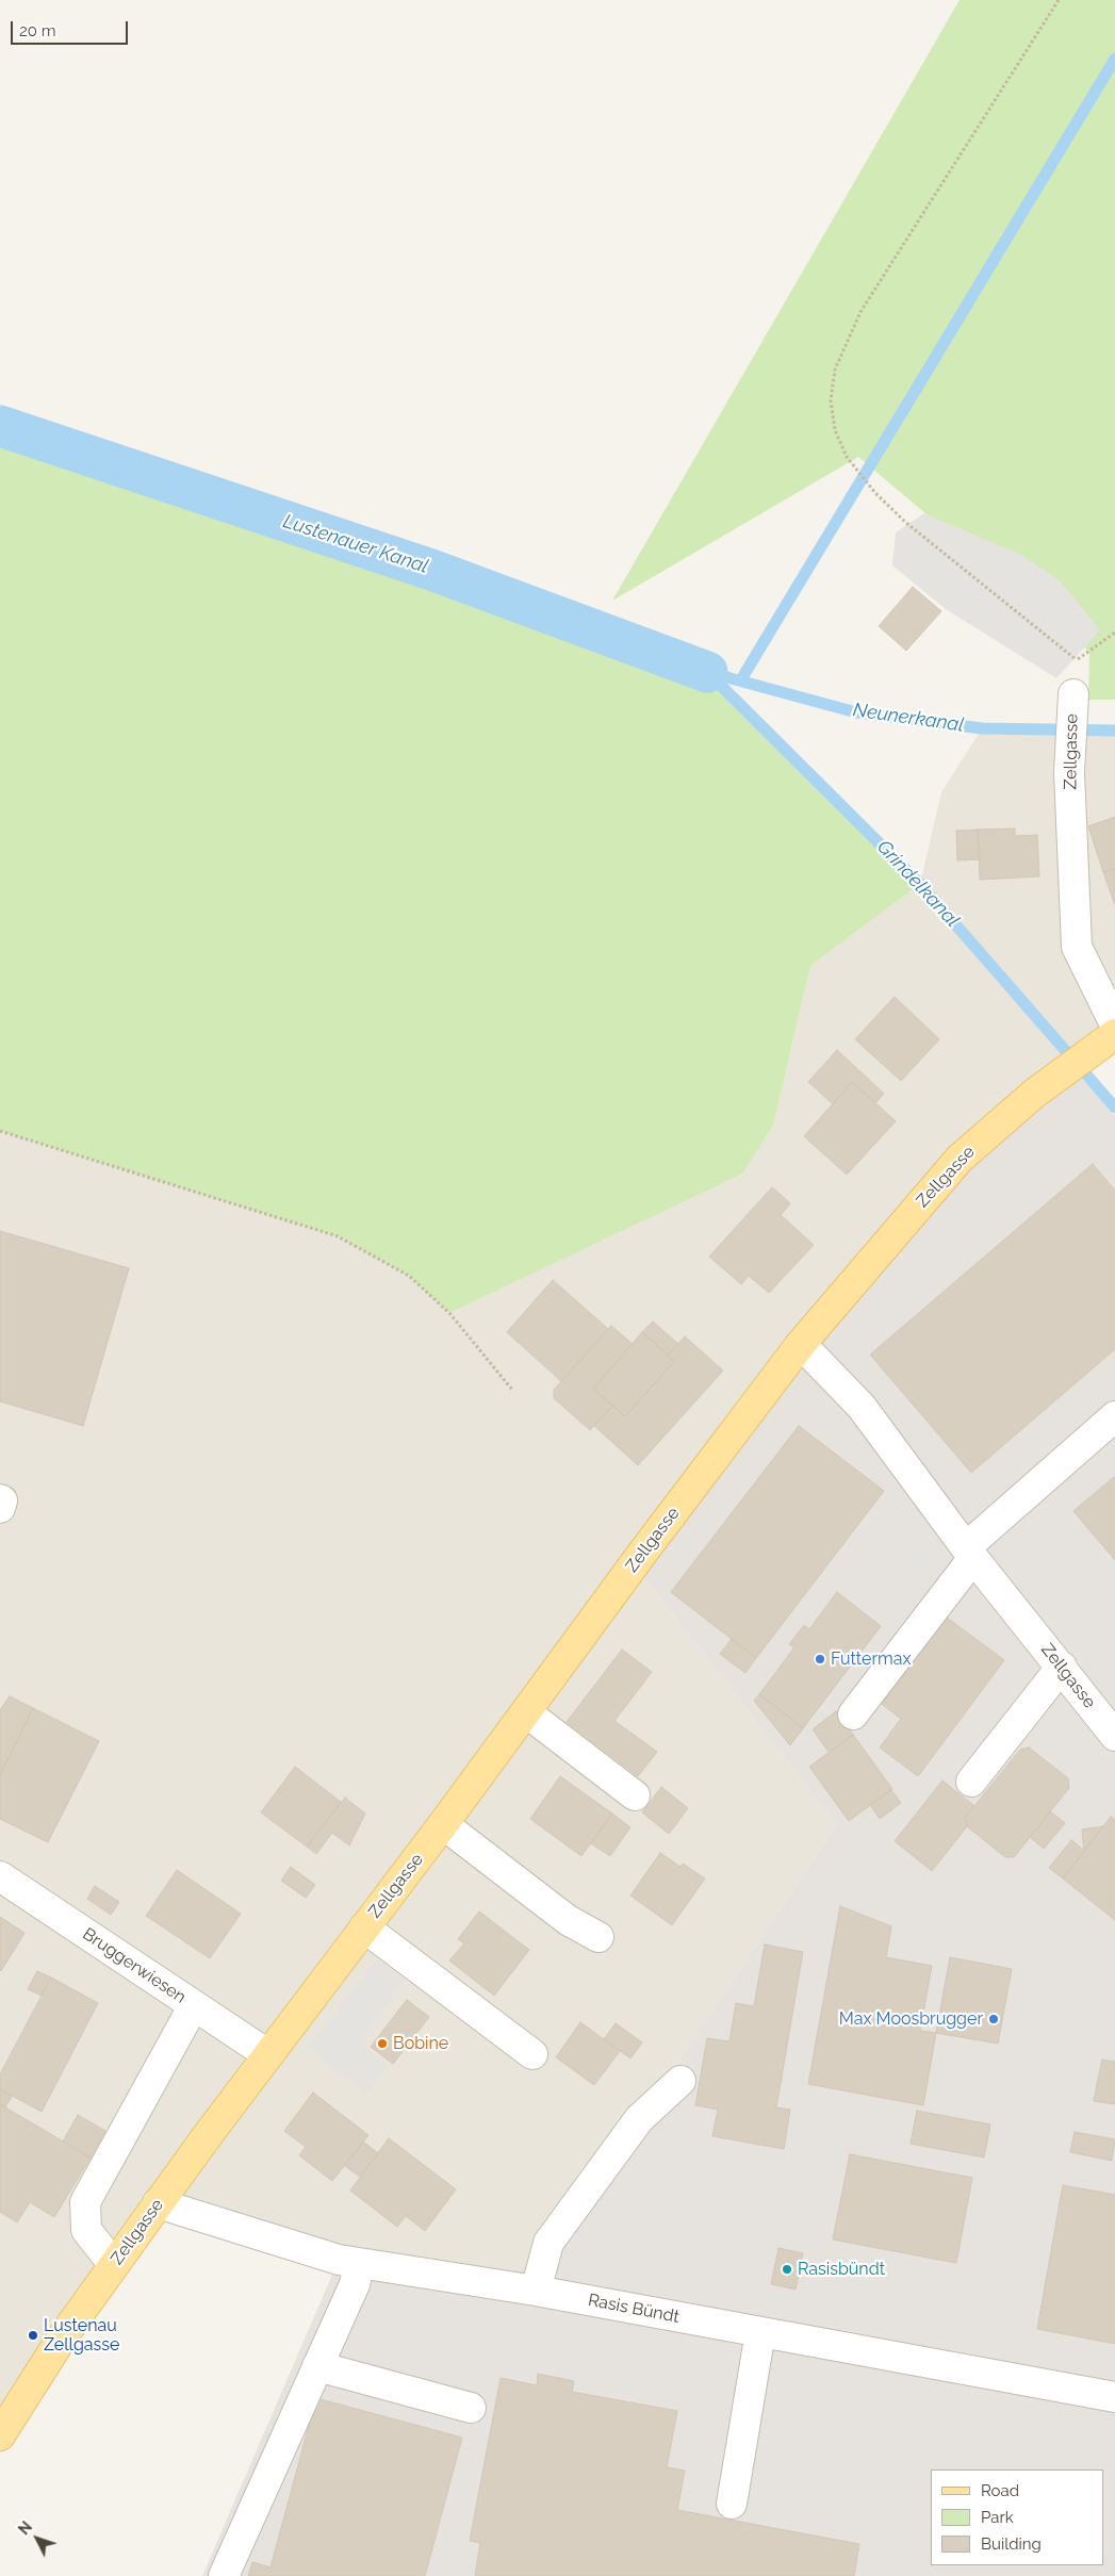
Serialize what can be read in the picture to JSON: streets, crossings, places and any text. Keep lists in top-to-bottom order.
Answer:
{
  "streets": {
    "main road": ["Zellgasse"],
    "street": ["Bruggerwiesen", "Rasis Bündt"]
  },
  "crossings": [
    ["Zellgasse", "Bruggerwiesen"],
    ["Zellgasse", "Rasis Bündt"]
  ],
  "water": ["Lustenauer Kanal", "Neunerkanal", "Grindelkanal"],
  "places": [
    "Futtermax",
    "Max Moosbrugger",
    "Bobine",
    "Rasisbündt",
    "Lustenau Zellgasse"
  ],
  "legend": ["Road", "Park", "Building"],
  "scale_bar": "20 m",
  "north": "top left"
}
